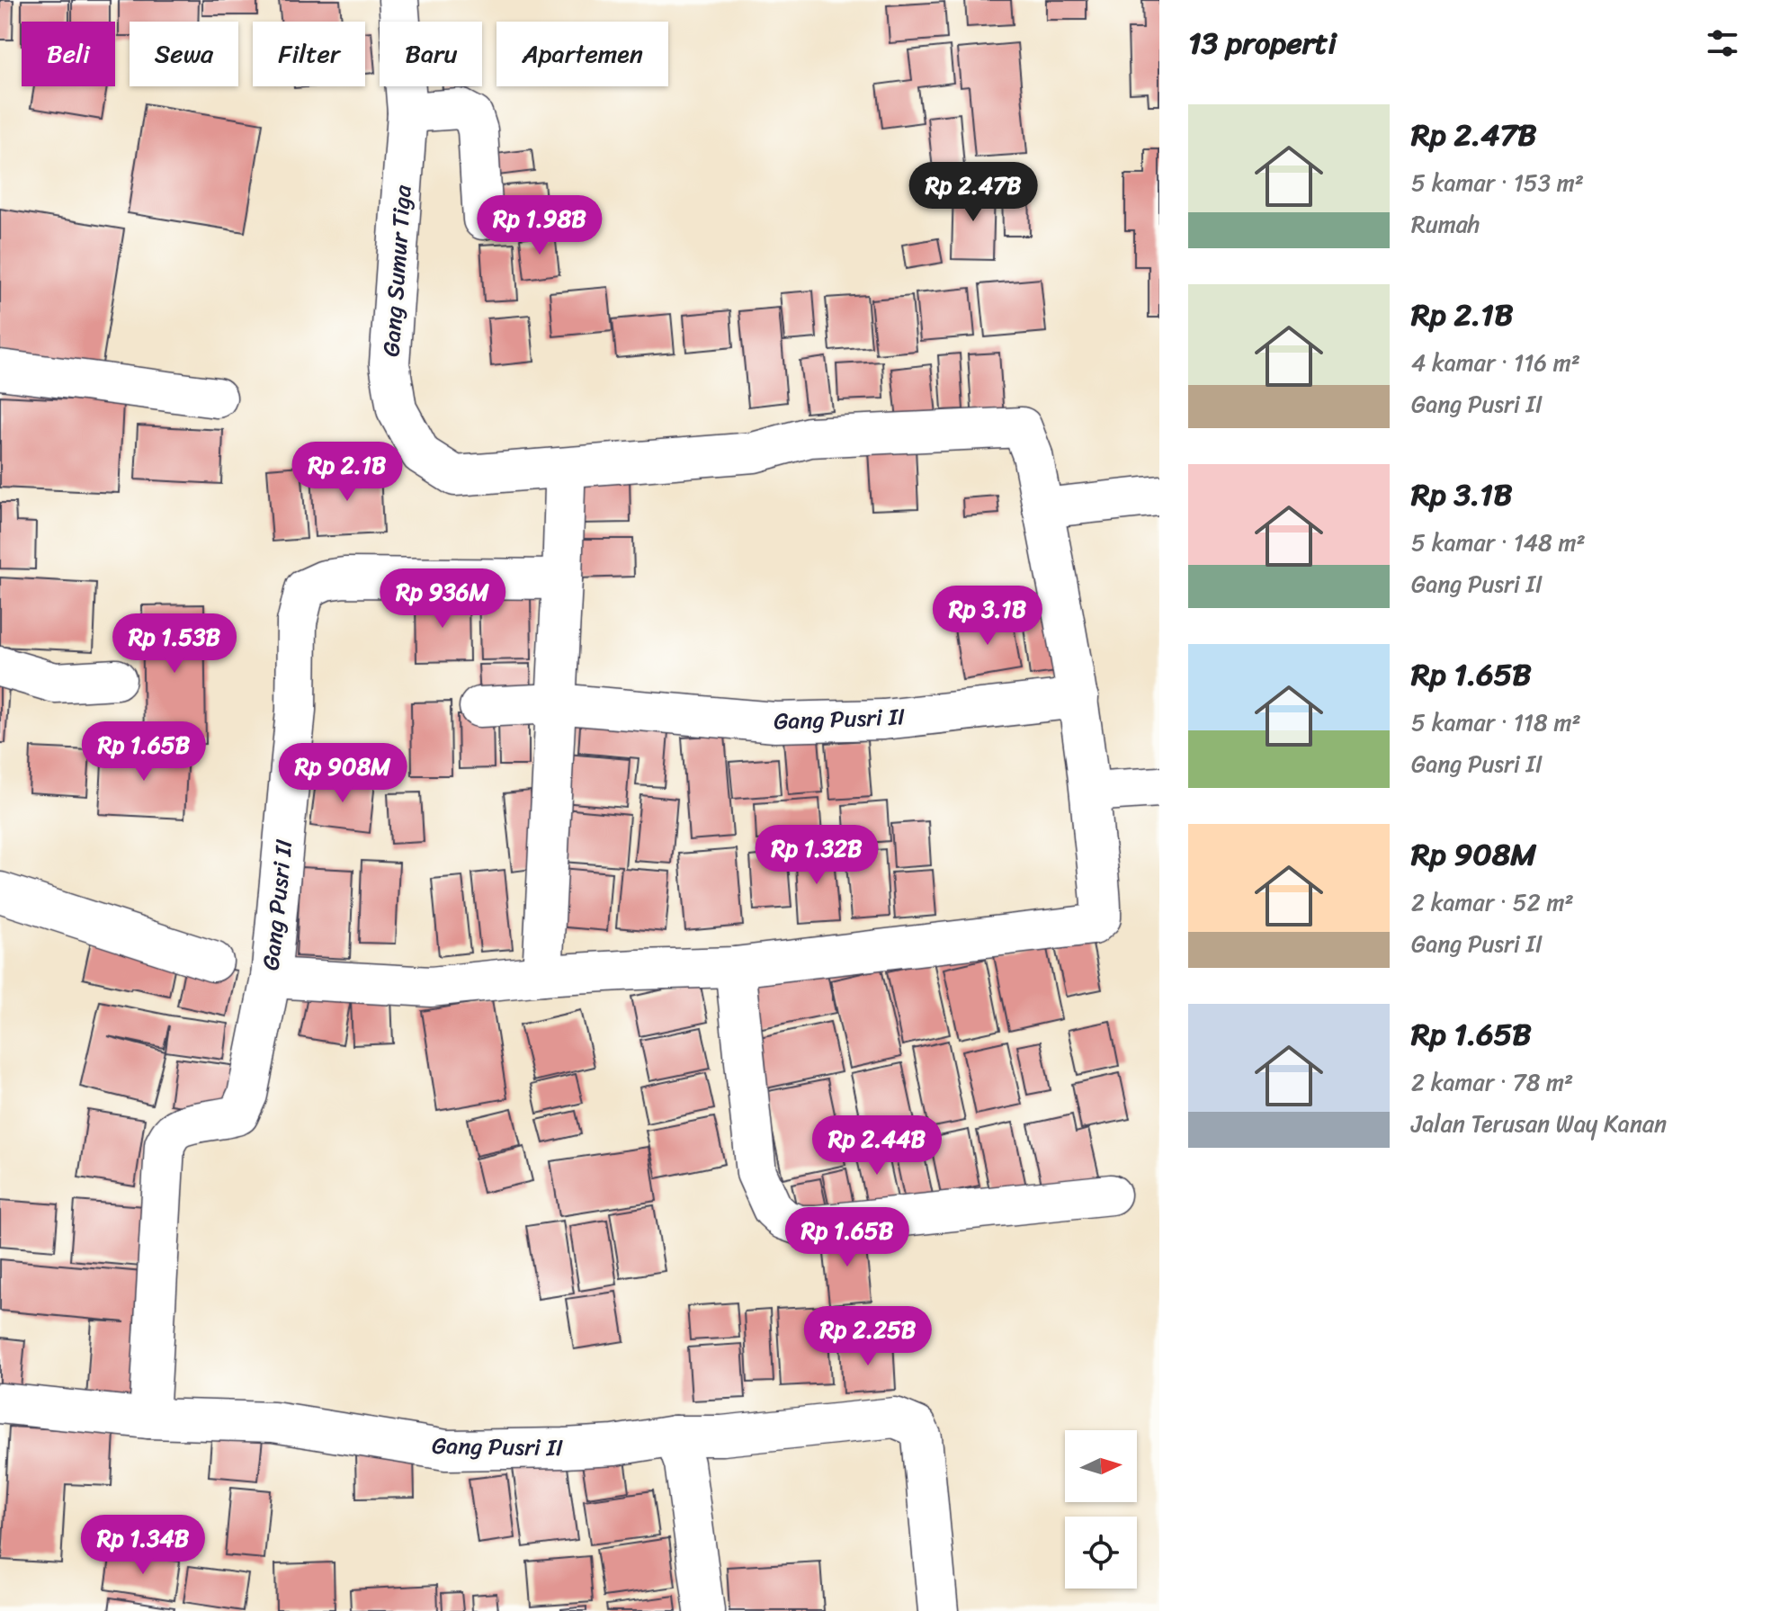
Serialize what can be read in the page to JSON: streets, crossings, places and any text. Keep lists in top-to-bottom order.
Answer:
{
  "streets": {
    "street": ["Gang Sumur Tiga", "Gang Pusri II"]
  },
  "north": "right",
  "page": {
    "heading": "13 properti",
    "chip": [
      "Beli",
      "Sewa",
      "Filter",
      "Baru",
      "Apartemen"
    ],
    "list": [
      {
        "name": "Rp 2.47B",
        "note": "5 kamar · 153 m² · Rumah"
      },
      {
        "name": "Rp 2.1B",
        "note": "4 kamar · 116 m² · Gang Pusri II"
      },
      {
        "name": "Rp 3.1B",
        "note": "5 kamar · 148 m² · Gang Pusri II"
      },
      {
        "name": "Rp 1.65B",
        "note": "5 kamar · 118 m² · Gang Pusri II"
      },
      {
        "name": "Rp 908M",
        "note": "2 kamar · 52 m² · Gang Pusri II"
      },
      {
        "name": "Rp 1.65B",
        "note": "2 kamar · 78 m² · Jalan Terusan Way Kanan"
      }
    ],
    "price": [
      "Rp 2.47B",
      "Rp 1.98B",
      "Rp 2.1B",
      "Rp 936M",
      "Rp 3.1B",
      "Rp 1.53B",
      "Rp 1.65B",
      "Rp 908M",
      "Rp 1.32B",
      "Rp 2.44B",
      "Rp 1.65B",
      "Rp 2.25B",
      "Rp 1.34B"
    ]
  }
}
